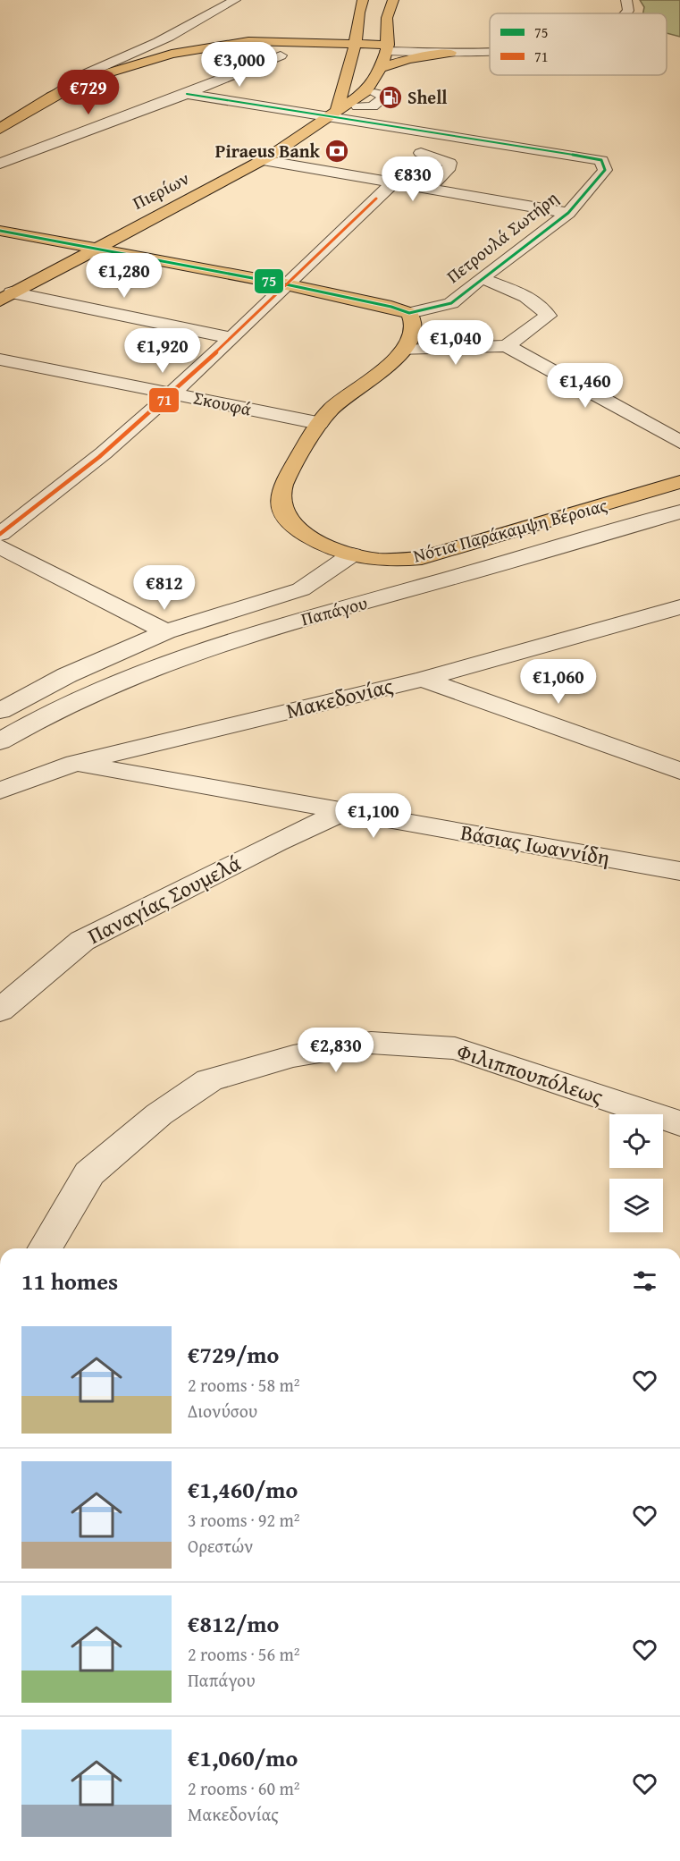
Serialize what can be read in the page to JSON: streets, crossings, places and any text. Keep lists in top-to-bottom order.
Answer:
{
  "streets": {
    "main road": ["Πιερίων", "Νότια Παράκαμψη Βέροιας"],
    "street": [
      "Πετρουλά Σωτήρη",
      "Σκουφά",
      "Παπάγου",
      "Μακεδονίας",
      "Βάσιας Ιωαννίδη",
      "Παναγίας Σουμελά",
      "Φιλιππουπόλεως"
    ]
  },
  "crossings": [
    ["Πιερίων", "Πετρουλά Σωτήρη"],
    ["Πετρουλά Σωτήρη", "Νότια Παράκαμψη Βέροιας"],
    ["Σκουφά", "Νότια Παράκαμψη Βέροιας"],
    ["Νότια Παράκαμψη Βέροιας", "Παπάγου"],
    ["Μακεδονίας", "Βάσιας Ιωαννίδη"],
    ["Βάσιας Ιωαννίδη", "Παναγίας Σουμελά"]
  ],
  "places": {
    "fuel station": ["Shell"],
    "bank": ["Piraeus Bank"]
  },
  "lines": ["transit line 75", "transit line 71"],
  "legend": ["75", "71"],
  "page": {
    "price": [
      "€3,000",
      "€729",
      "€830",
      "€1,280",
      "€1,040",
      "€1,920",
      "€1,460",
      "€812",
      "€1,060",
      "€1,100",
      "€2,830"
    ],
    "heading": "11 homes",
    "list": [
      {
        "name": "€729/mo",
        "note": "2 rooms · 58 m² · Διονύσου"
      },
      {
        "name": "€1,460/mo",
        "note": "3 rooms · 92 m² · Ορεστών"
      },
      {
        "name": "€812/mo",
        "note": "2 rooms · 56 m² · Παπάγου"
      },
      {
        "name": "€1,060/mo",
        "note": "2 rooms · 60 m² · Μακεδονίας"
      }
    ]
  }
}
